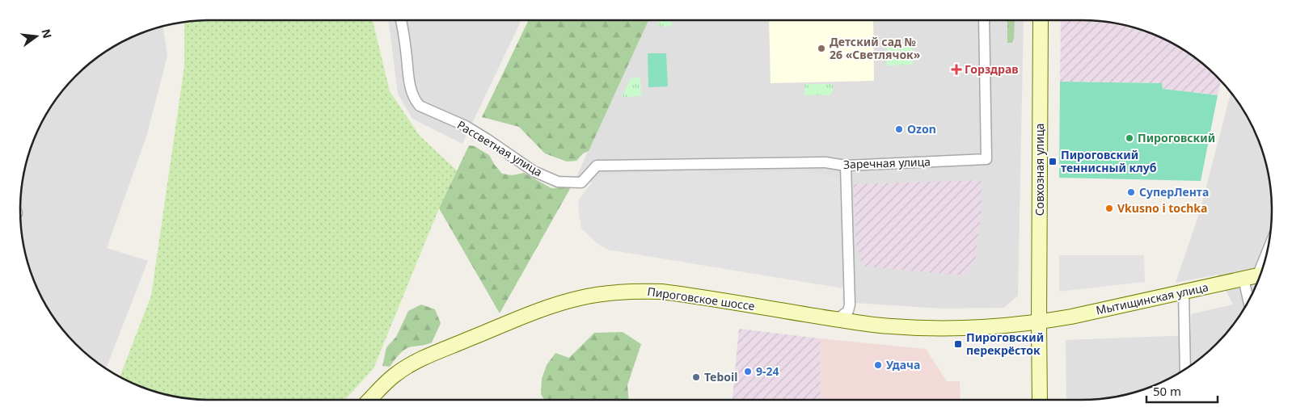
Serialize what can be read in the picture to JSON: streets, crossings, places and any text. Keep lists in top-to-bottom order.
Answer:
{
  "streets": {
    "main road": ["Совхозная улица", "Пироговское шоссе", "Мытищинская улица"],
    "street": ["Рассветная улица", "Заречная улица"]
  },
  "crossings": [
    ["Рассветная улица", "Заречная улица"],
    ["Совхозная улица", "Пироговское шоссе"],
    ["Совхозная улица", "Мытищинская улица"],
    ["Пироговское шоссе", "Мытищинская улица"]
  ],
  "places": {
    "other": [
      "Детский сад № 26 «Светлячок»",
      "Ozon",
      "Пироговский",
      "СуперЛента",
      "Vkusno i tochka",
      "Удача",
      "9-24",
      "Teboil"
    ],
    "health": ["Горздрав"],
    "transit": ["Пироговский теннисный клуб", "Пироговский перекрёсток"]
  },
  "scale_bar": "50 m",
  "north": "right"
}
